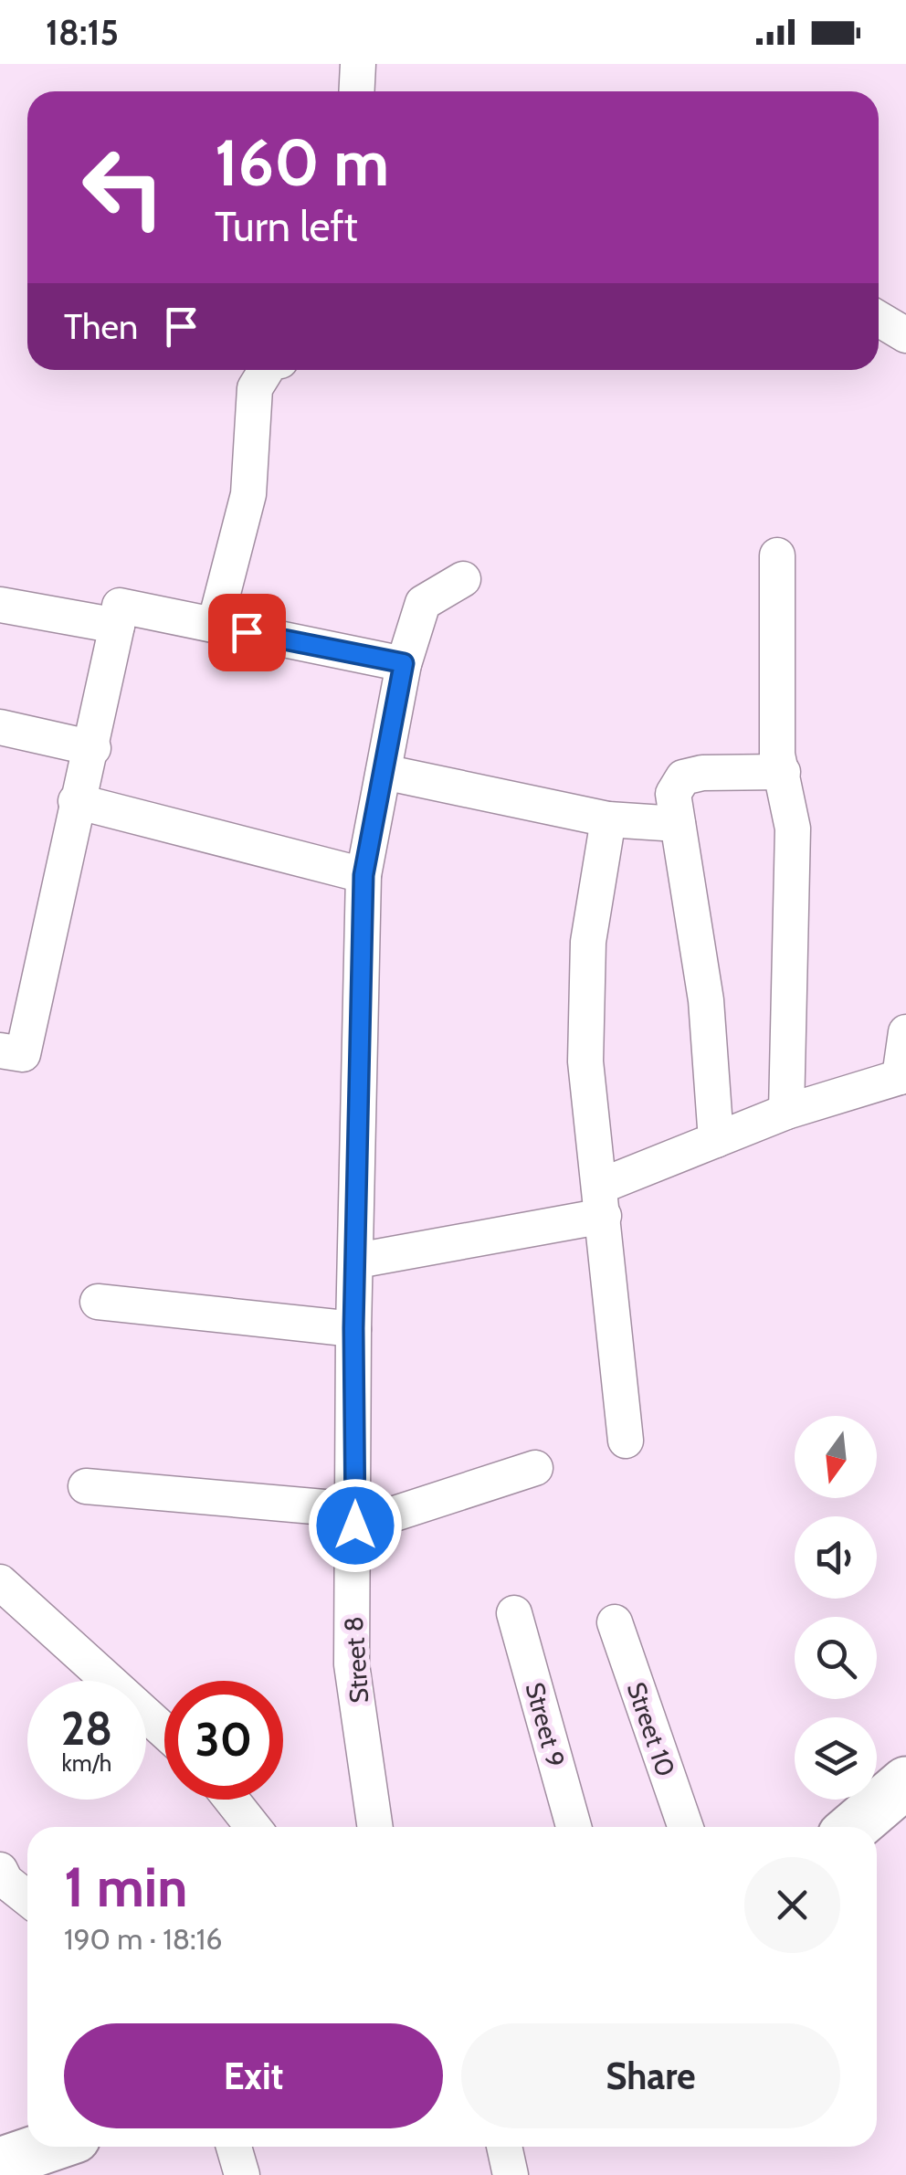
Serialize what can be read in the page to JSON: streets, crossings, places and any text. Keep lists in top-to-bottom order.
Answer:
{
  "streets": {
    "street": ["Street 8", "Street 9", "Street 10"]
  },
  "north": "bottom",
  "page": {
    "status": "18:15",
    "turn": ["160 m", "Turn left"],
    "then": "Then",
    "speed": "28 km/h",
    "limit": "30",
    "heading": ["1 min", "190 m · 18:16"],
    "buttons": ["Exit", "Share"]
  }
}
